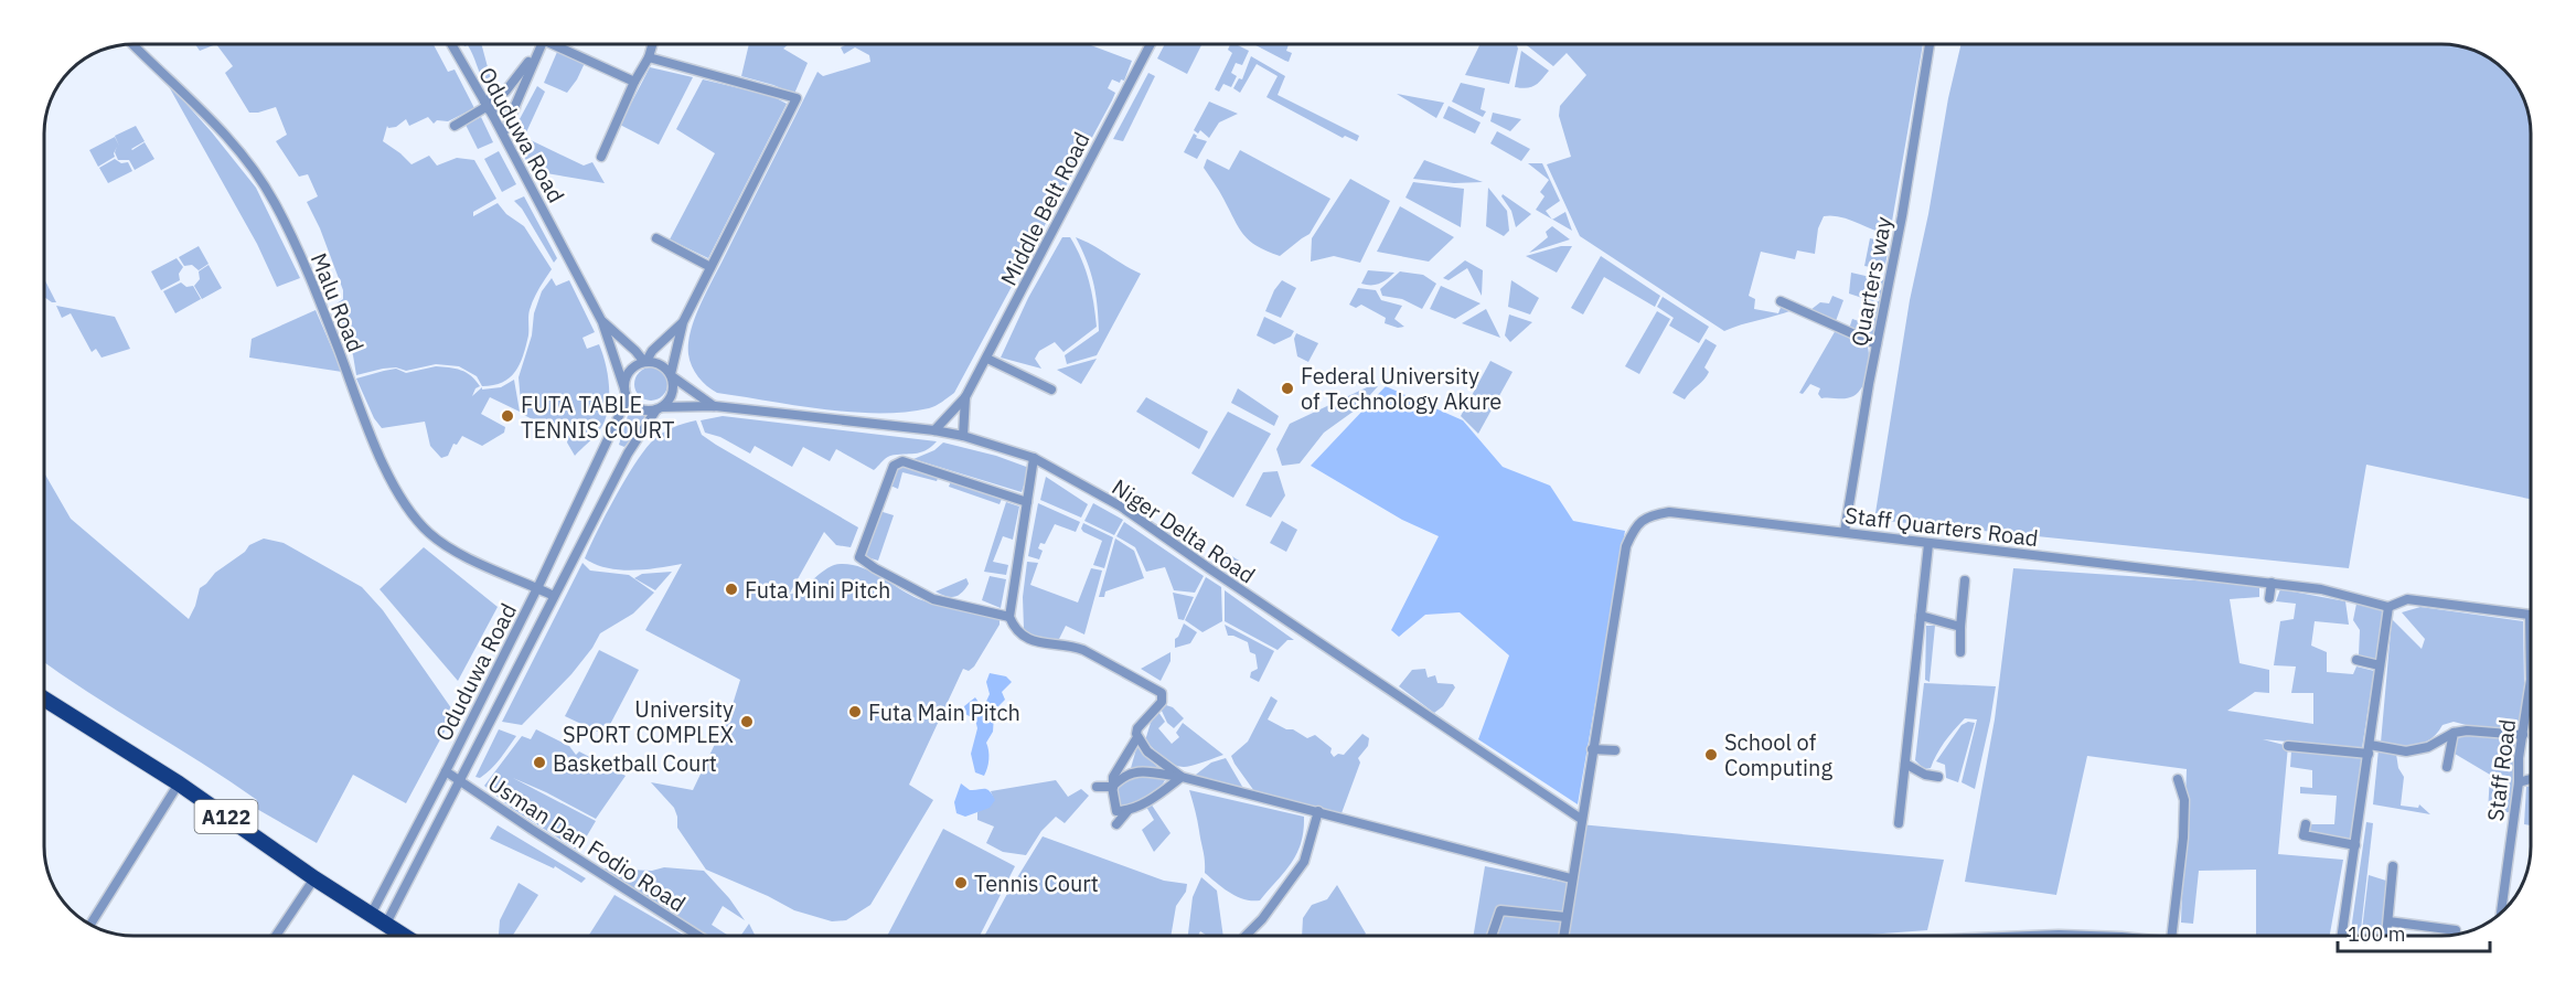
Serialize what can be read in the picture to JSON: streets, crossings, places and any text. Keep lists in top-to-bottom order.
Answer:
{
  "streets": {
    "highway": ["A122"],
    "street": [
      "Oduduwa Road",
      "Middle Belt Road",
      "Quarters way",
      "Malu Road",
      "Staff Quarters Road",
      "Niger Delta Road",
      "Staff Road",
      "Usman Dan Fodio Road"
    ]
  },
  "crossings": [
    ["Oduduwa Road", "Malu Road"],
    ["Oduduwa Road", "Niger Delta Road"],
    ["Oduduwa Road", "A122"],
    ["Oduduwa Road", "Usman Dan Fodio Road"],
    ["Middle Belt Road", "Niger Delta Road"],
    ["Quarters way", "Staff Quarters Road"],
    ["Staff Quarters Road", "Niger Delta Road"]
  ],
  "places": [
    "Federal University of Technology Akure",
    "FUTA TABLE TENNIS COURT",
    "Futa Mini Pitch",
    "Futa Main Pitch",
    "University SPORT COMPLEX",
    "School of Computing",
    "Basketball Court",
    "Tennis Court"
  ],
  "scale_bar": "100 m"
}
